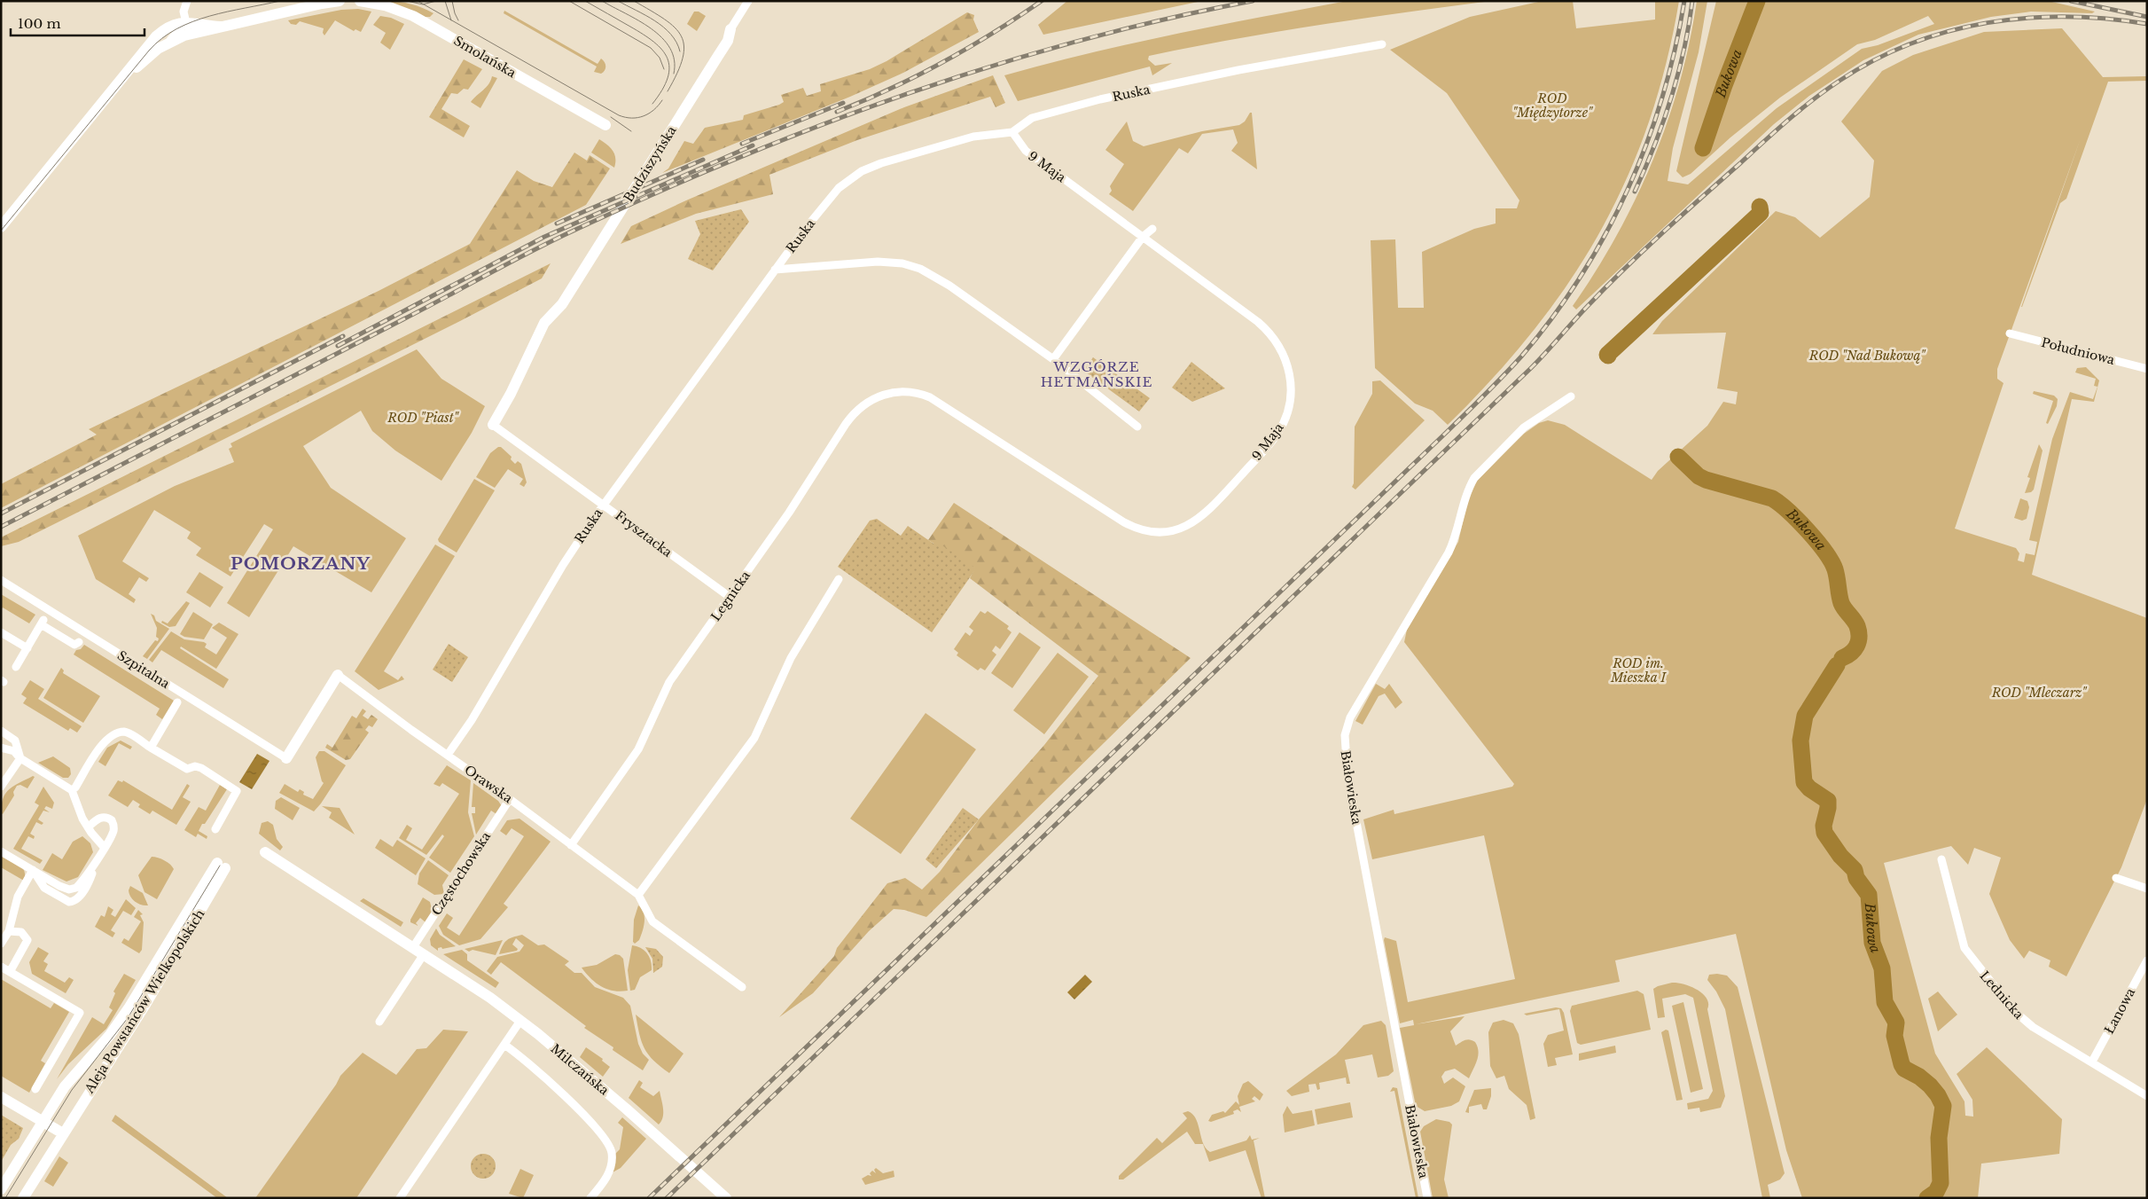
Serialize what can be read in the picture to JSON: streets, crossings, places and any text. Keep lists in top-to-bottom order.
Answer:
{
  "streets": {
    "street": [
      "Smolańska",
      "Ruska",
      "Budziszyńska",
      "9 Maja",
      "Południowa",
      "Frysztacka",
      "Legnicka",
      "Szpitalna",
      "Orawska",
      "Białowieska",
      "Częstochowska",
      "Lednicka",
      "Aleja Powstańców Wielkopolskich",
      "Łanowa",
      "Milczańska"
    ]
  },
  "crossings": [
    ["Ruska", "9 Maja"],
    ["Ruska", "Frysztacka"],
    ["Ruska", "Orawska"],
    ["Budziszyńska", "Frysztacka"],
    ["9 Maja", "Legnicka"],
    ["Frysztacka", "Legnicka"],
    ["Legnicka", "Orawska"],
    ["Orawska", "Częstochowska"],
    ["Częstochowska", "Milczańska"],
    ["Lednicka", "Łanowa"]
  ],
  "districts": ["WZGÓRZE HETMAŃSKIE", "POMORZANY"],
  "water": ["Bukowa"],
  "parks": [
    "ROD \"Międzytorze\"",
    "ROD \"Nad Bukową\"",
    "ROD \"Piast\"",
    "ROD im. Mieszka I",
    "ROD \"Mleczarz\""
  ],
  "scale_bar": "100 m"
}
